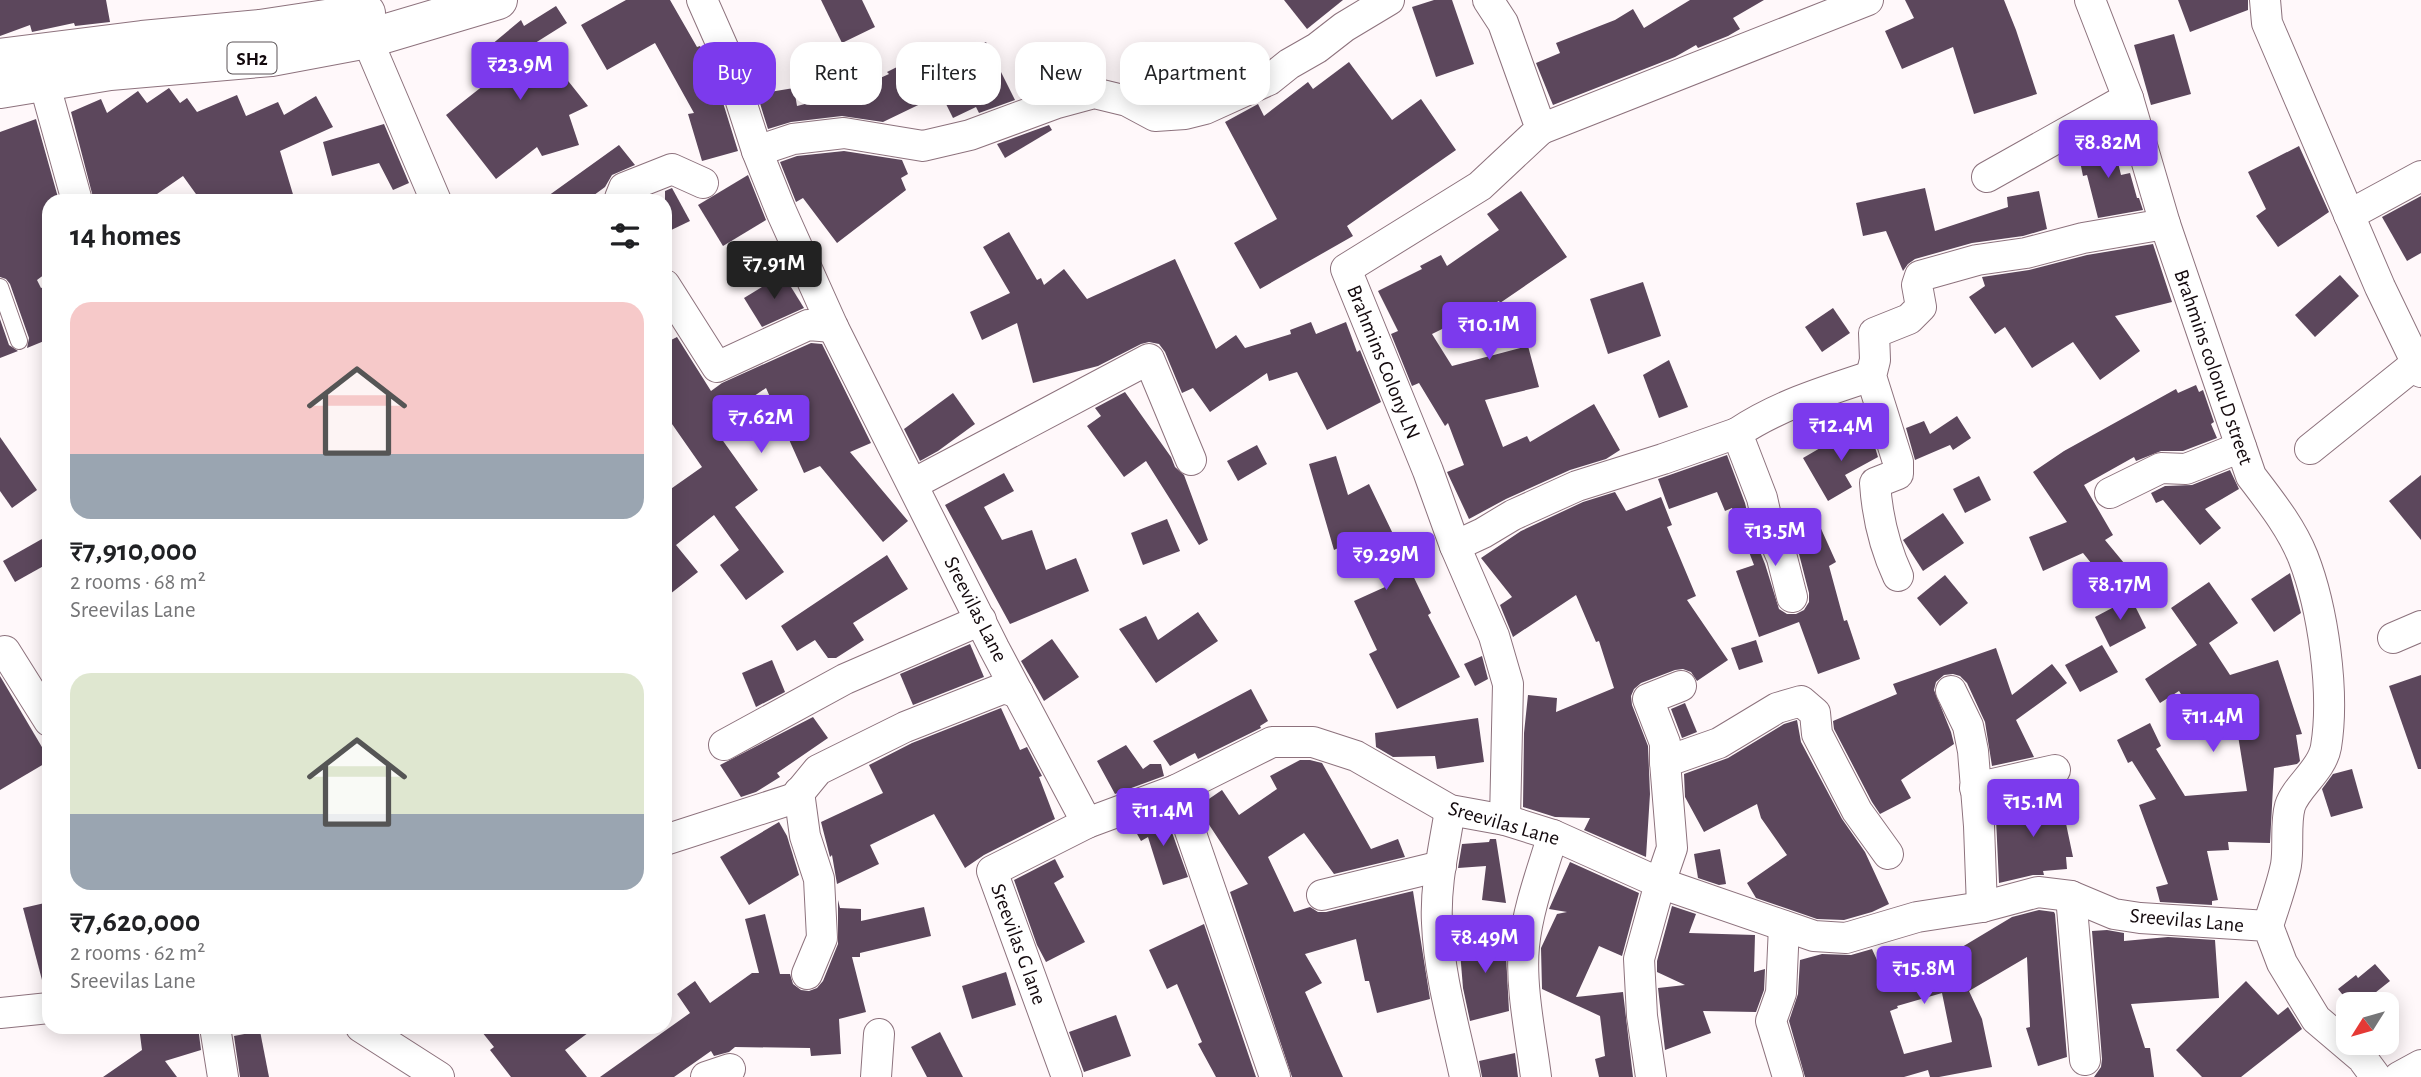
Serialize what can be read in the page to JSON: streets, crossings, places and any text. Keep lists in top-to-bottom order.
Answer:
{
  "streets": {
    "main road": ["SH2"],
    "street": [
      "Brahmins Colony LN",
      "Brahmins colonu D street",
      "Sreevilas Lane",
      "Sreevilas G lane"
    ]
  },
  "crossings": [
    ["Brahmins Colony LN", "Sreevilas Lane"],
    ["Brahmins colonu D street", "Sreevilas Lane"],
    ["Sreevilas Lane", "Sreevilas G lane"]
  ],
  "north": "bottom left",
  "page": {
    "price": [
      "₹23.9M",
      "₹8.82M",
      "₹7.91M",
      "₹10.1M",
      "₹7.62M",
      "₹12.4M",
      "₹13.5M",
      "₹9.29M",
      "₹8.17M",
      "₹11.4M",
      "₹15.1M",
      "₹11.4M",
      "₹8.49M",
      "₹15.8M"
    ],
    "chip": [
      "Buy",
      "Rent",
      "Filters",
      "New",
      "Apartment"
    ],
    "heading": "14 homes",
    "list": [
      {
        "name": "₹7,910,000",
        "note": "2 rooms · 68 m² · Sreevilas Lane"
      },
      {
        "name": "₹7,620,000",
        "note": "2 rooms · 62 m² · Sreevilas Lane"
      }
    ]
  }
}
